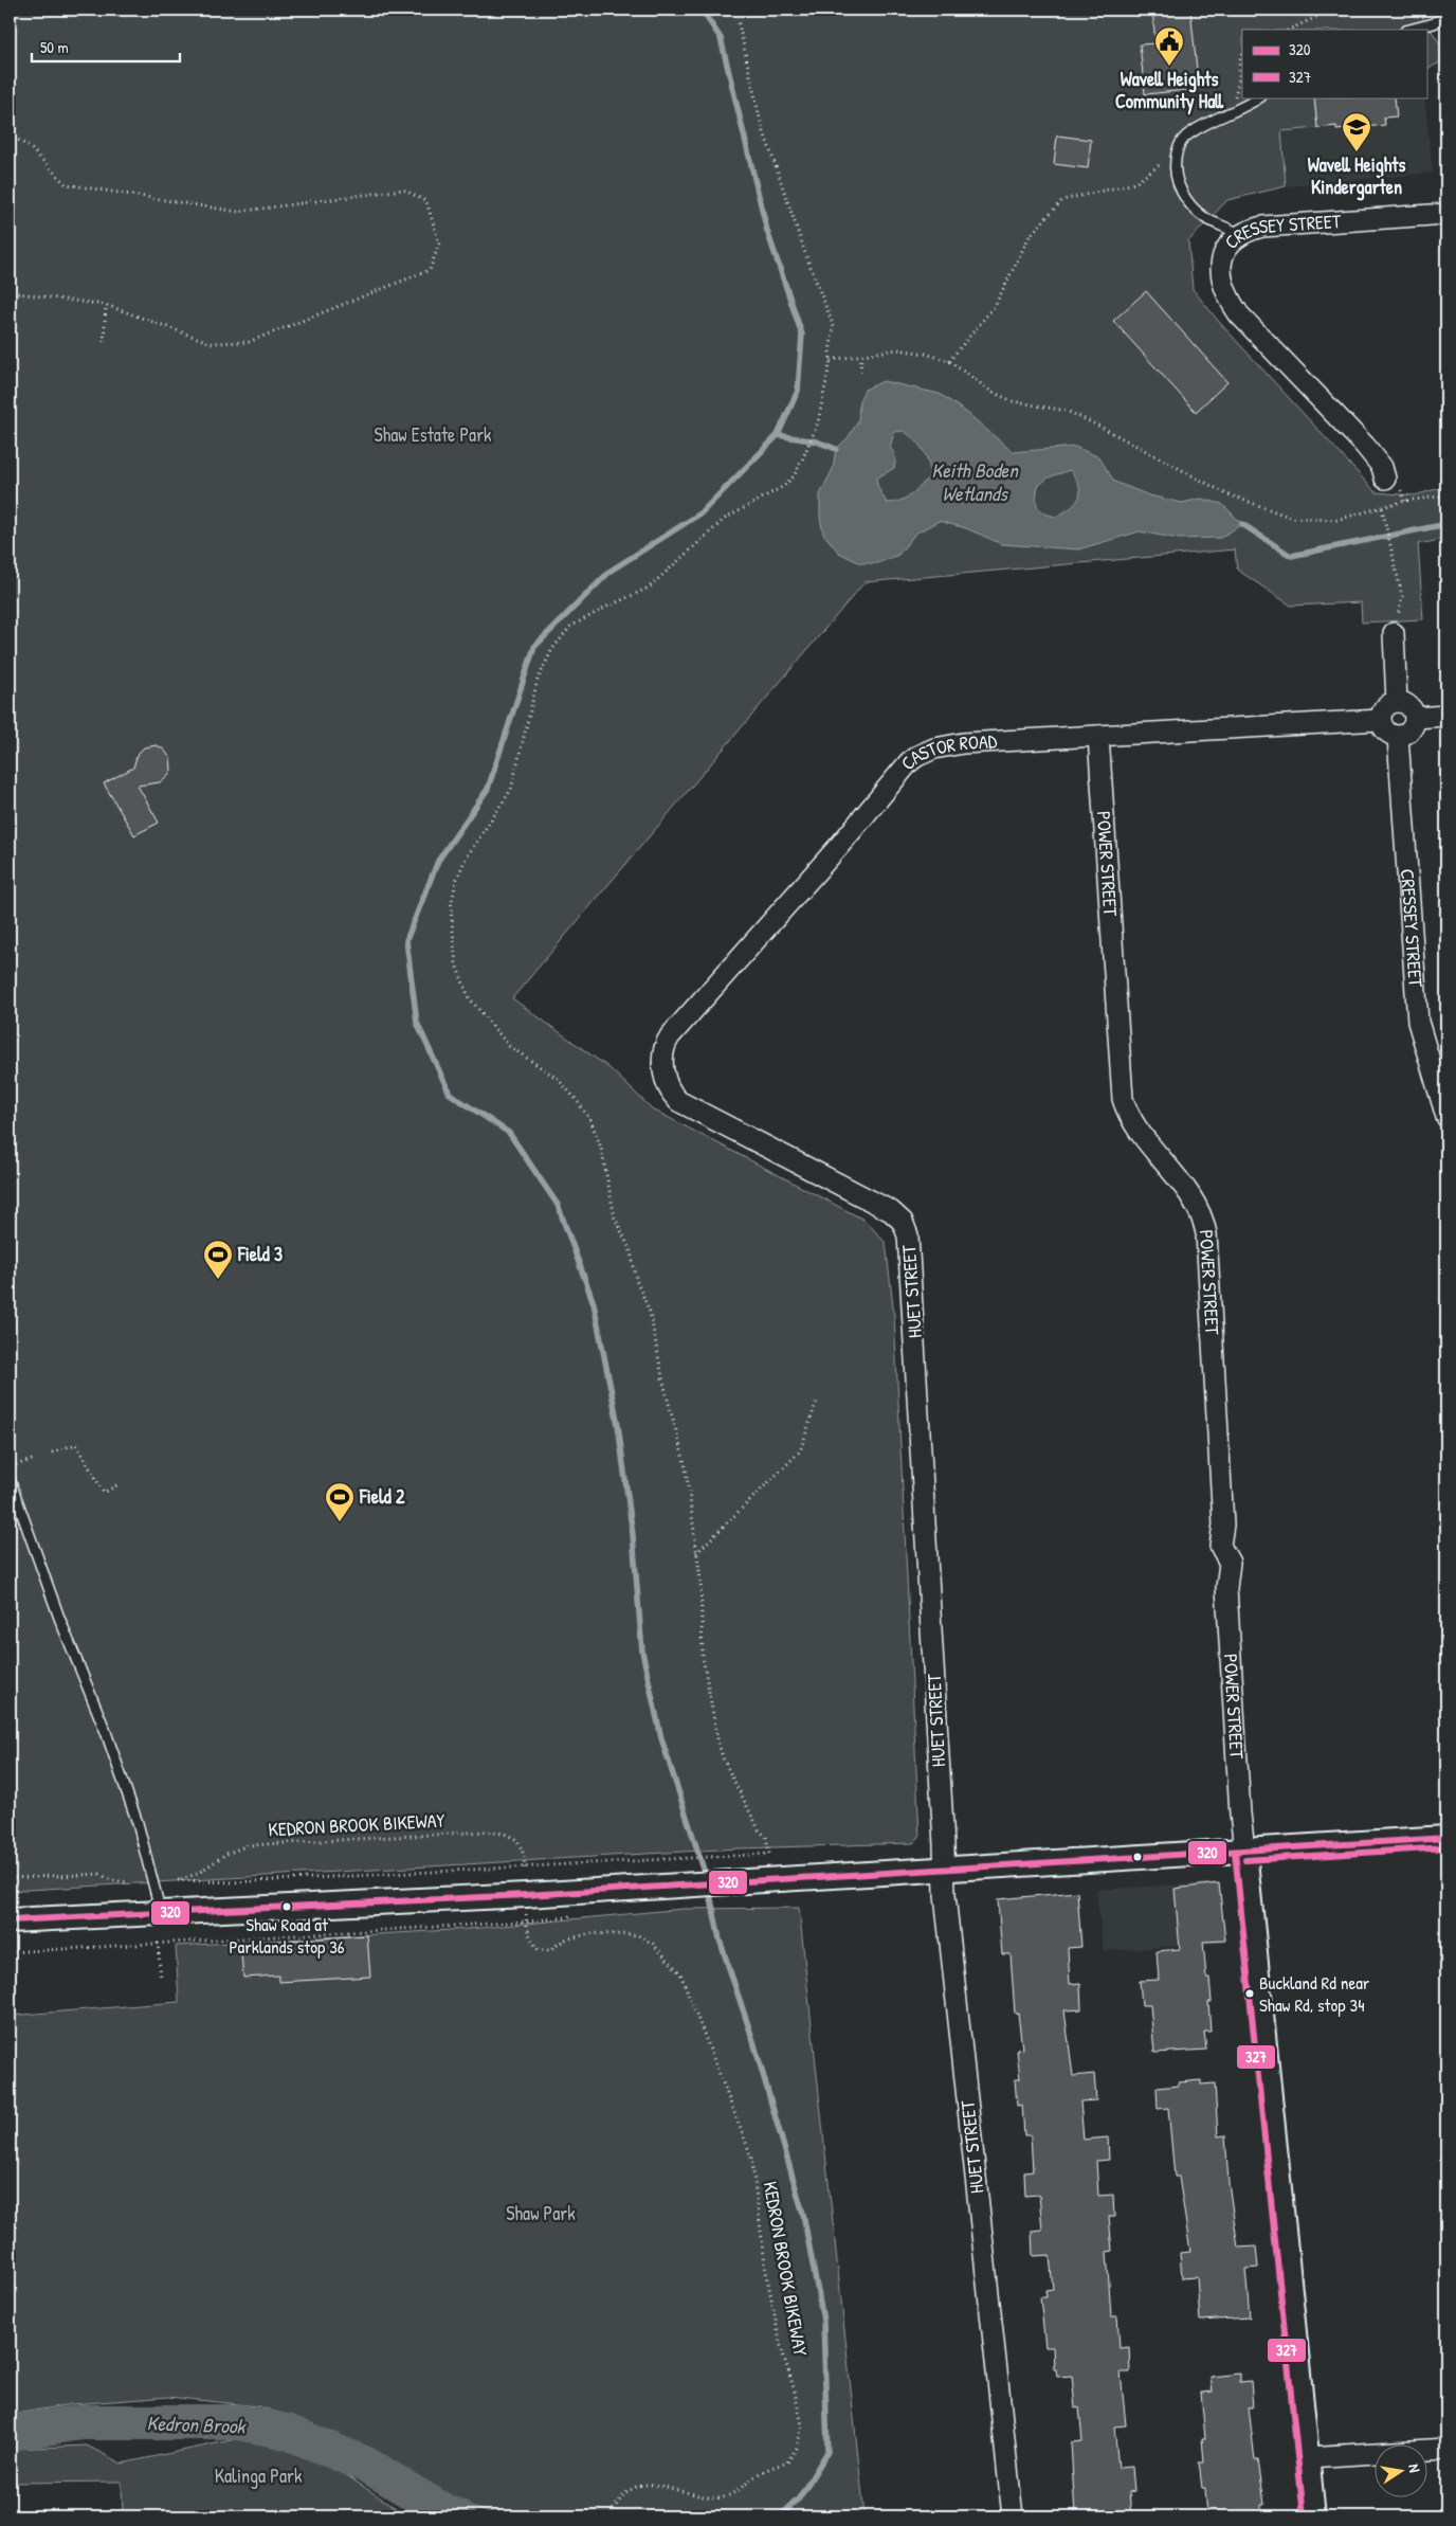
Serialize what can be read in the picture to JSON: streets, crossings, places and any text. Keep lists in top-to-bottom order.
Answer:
{
  "streets": {
    "street": [
      "CRESSEY STREET",
      "CASTOR ROAD",
      "POWER STREET",
      "HUET STREET"
    ],
    "path": ["KEDRON BROOK BIKEWAY"]
  },
  "crossings": [
    ["CRESSEY STREET", "CASTOR ROAD"],
    ["CASTOR ROAD", "POWER STREET"],
    ["CASTOR ROAD", "HUET STREET"]
  ],
  "water": ["Keith Boden Wetlands", "Kedron Brook"],
  "parks": ["Shaw Estate Park", "Shaw Park", "Kalinga Park"],
  "places": {
    "public building": ["Wavell Heights Community Hall"],
    "school or university": ["Wavell Heights Kindergarten"],
    "sports": ["Field 3", "Field 2"],
    "other": ["Shaw Road at Parklands stop 36", "Buckland Rd near Shaw Rd, stop 34"]
  },
  "lines": ["transit line 320", "transit line 327"],
  "legend": ["320", "327"],
  "scale_bar": "50 m",
  "north": "right"
}
